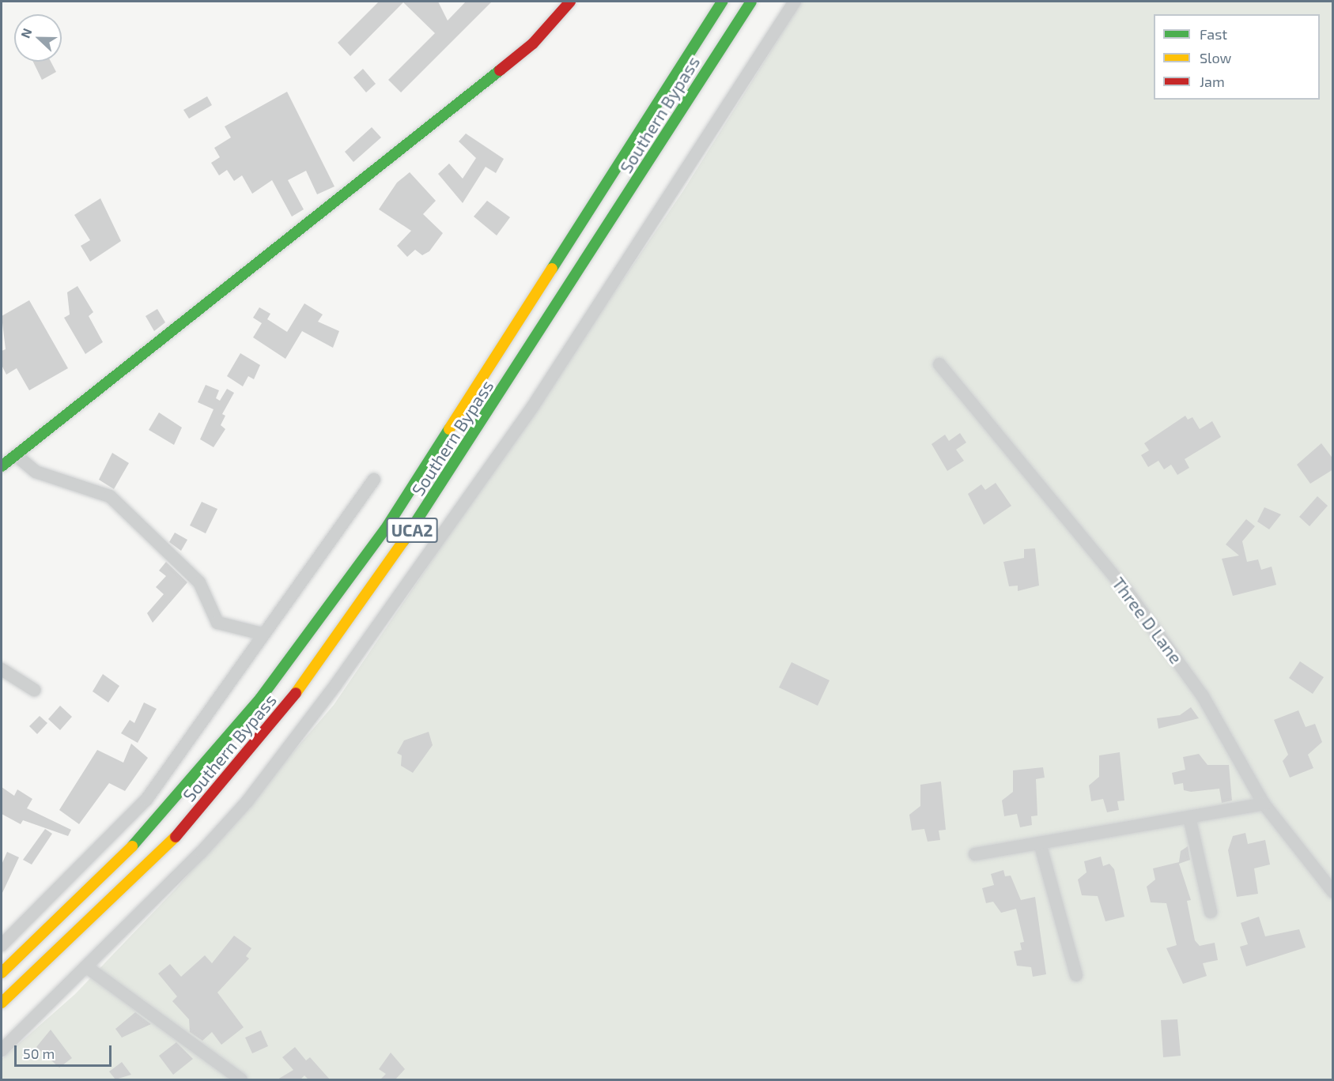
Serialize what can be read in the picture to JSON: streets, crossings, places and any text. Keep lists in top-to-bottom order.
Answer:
{
  "streets": {
    "main road": ["Southern Bypass", "UCA2"],
    "street": ["Three D Lane"]
  },
  "legend": ["Fast", "Slow", "Jam"],
  "scale_bar": "50 m",
  "north": "left"
}
